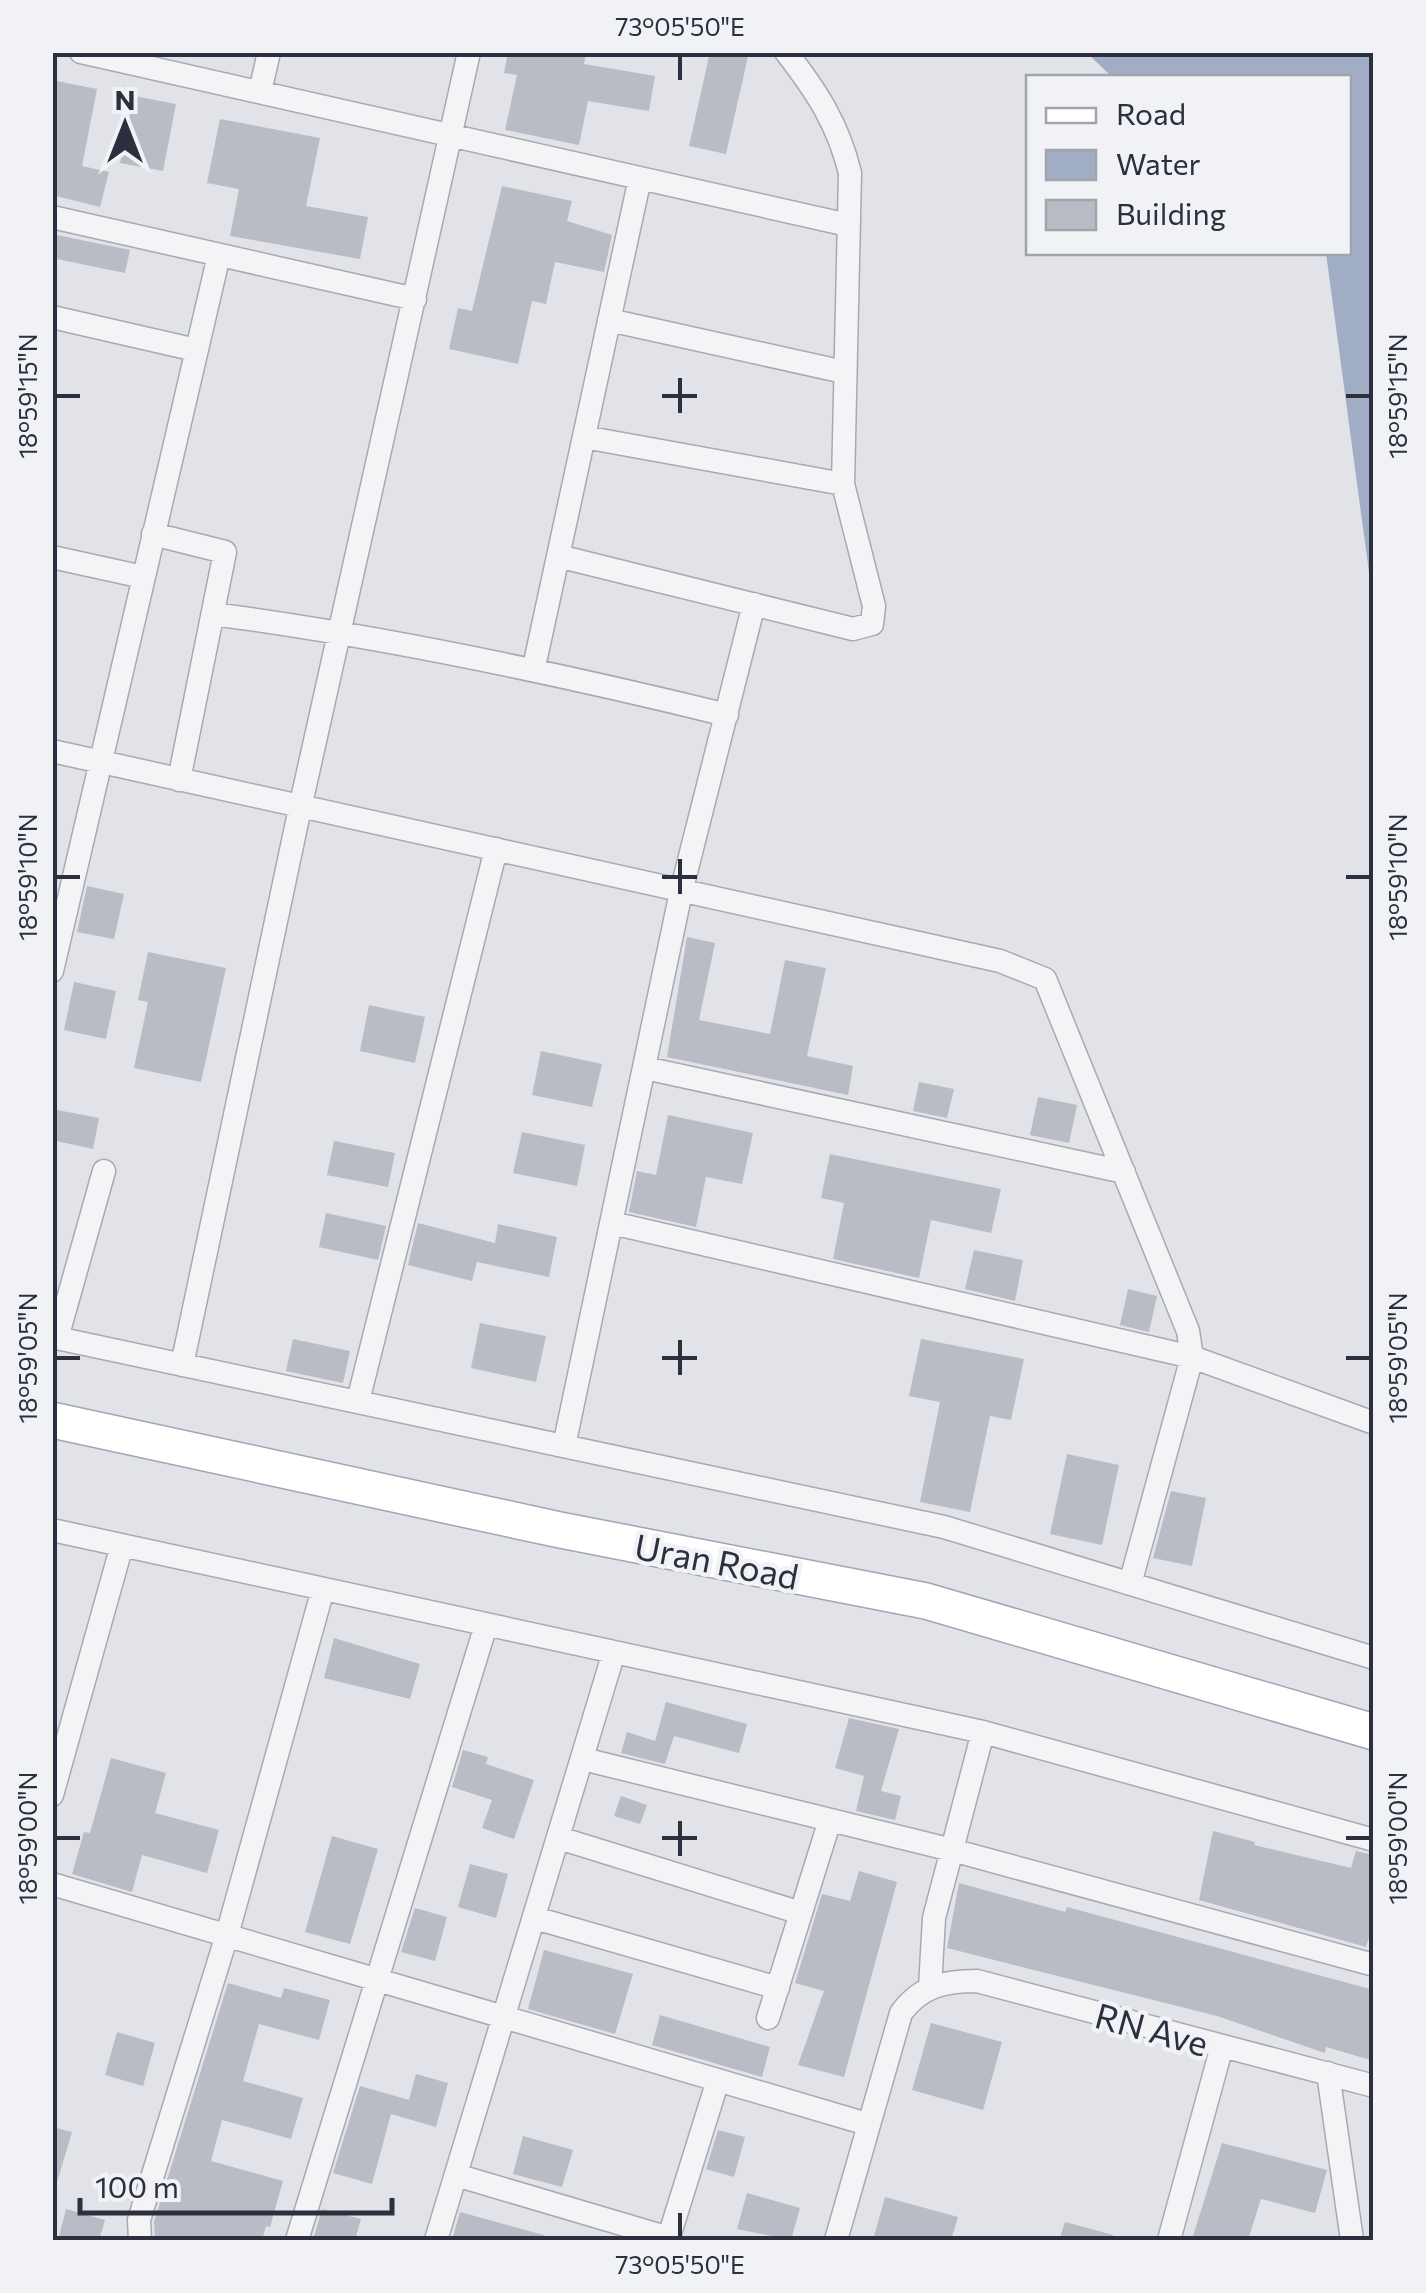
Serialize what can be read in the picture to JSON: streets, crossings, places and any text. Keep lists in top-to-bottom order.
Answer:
{
  "streets": {
    "main road": ["Uran Road"],
    "street": ["RN Ave"]
  },
  "legend": ["Road", "Water", "Building"],
  "scale_bar": "100 m",
  "north": "top",
  "coordinates": [
    "73°05'50\"E",
    "18°59'15\"N",
    "18°59'10\"N",
    "18°59'05\"N",
    "18°59'00\"N"
  ]
}
